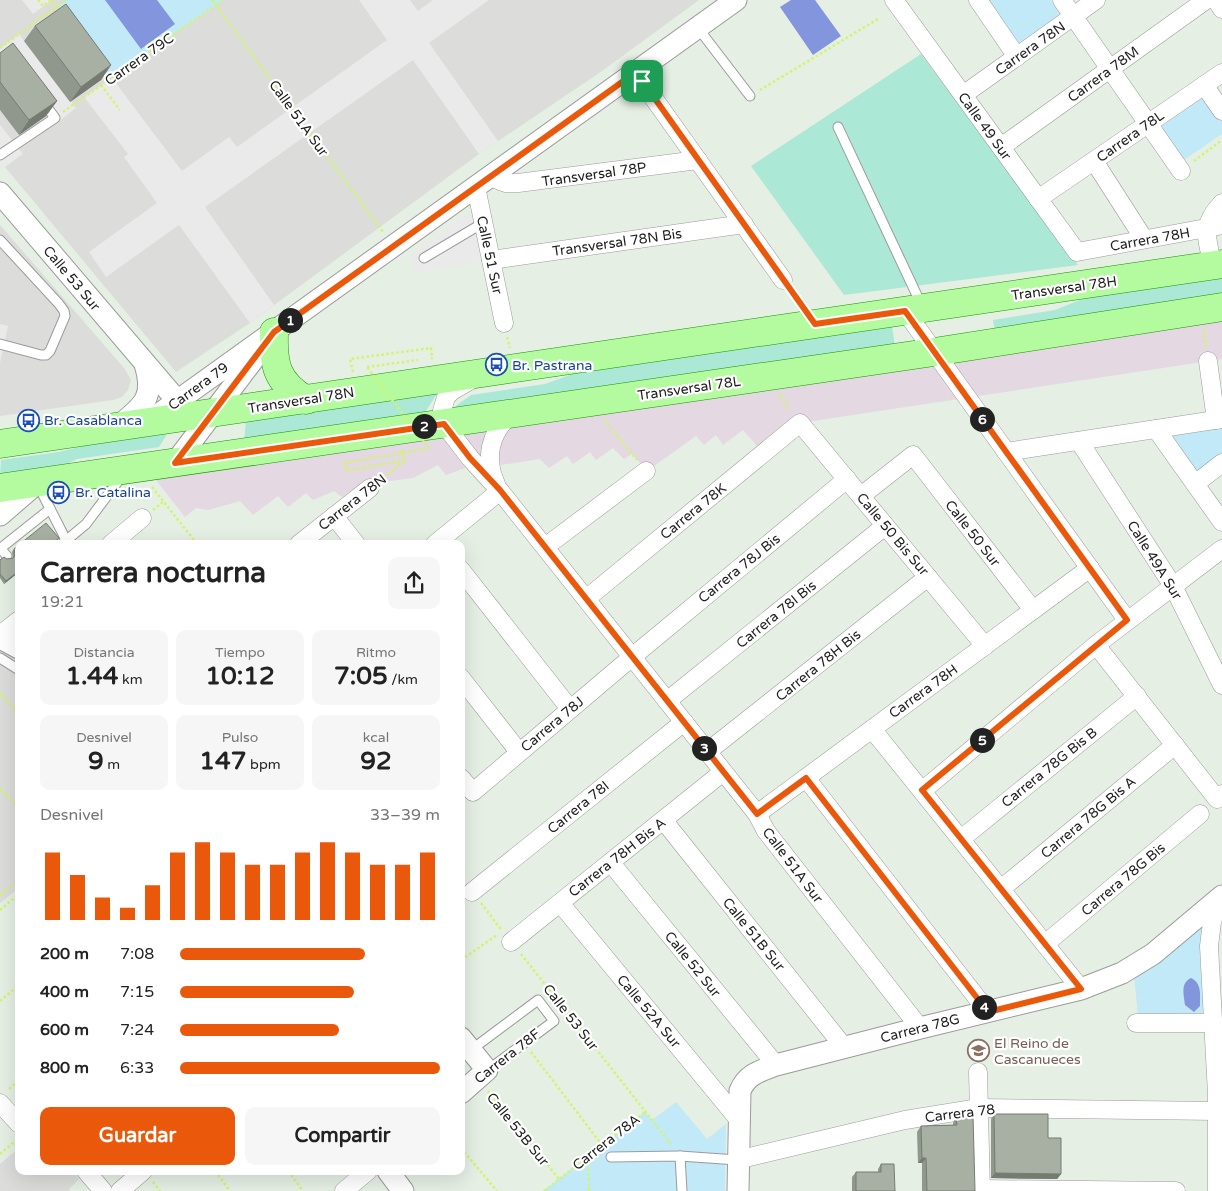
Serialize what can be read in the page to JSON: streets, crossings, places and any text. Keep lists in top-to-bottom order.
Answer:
{
  "streets": {
    "main road": ["Transversal 78H", "Transversal 78L", "Transversal 78N"],
    "street": [
      "Carrera 78N",
      "Carrera 78M",
      "Calle 51A Sur",
      "Calle 49 Sur",
      "Carrera 78L",
      "Transversal 78P",
      "Carrera 78H",
      "Transversal 78N Bis",
      "Calle 51 Sur",
      "Calle 53 Sur",
      "Carrera 79",
      "Carrera 78K",
      "Calle 50 Sur",
      "Calle 50 Bis Sur",
      "Calle 49A Sur",
      "Carrera 78J Bis",
      "Carrera 78I Bis",
      "Carrera 78H Bis",
      "Carrera 78J",
      "Carrera 78G Bis B",
      "Carrera 78I",
      "Carrera 78G Bis A",
      "Carrera 78H Bis A",
      "Carrera 78G Bis",
      "Calle 51B Sur",
      "Calle 52 Sur",
      "Calle 52A Sur",
      "Carrera 78G",
      "Carrera 78F",
      "Carrera 78"
    ],
    "path": ["Carrera 79C", "Calle 53B Sur", "Carrera 78A"]
  },
  "crossings": [
    ["Carrera 78N", "Calle 49 Sur"],
    ["Carrera 79C", "Calle 51A Sur"],
    ["Carrera 78M", "Calle 49 Sur"],
    ["Calle 51A Sur", "Carrera 78H"],
    ["Calle 51A Sur", "Transversal 78L"],
    ["Calle 51A Sur", "Carrera 78K"],
    ["Calle 51A Sur", "Carrera 78J Bis"],
    ["Calle 51A Sur", "Carrera 78I Bis"],
    ["Calle 51A Sur", "Carrera 78H Bis"],
    ["Calle 51A Sur", "Carrera 78J"],
    ["Calle 51A Sur", "Carrera 78I"],
    ["Calle 51A Sur", "Carrera 78H Bis A"],
    ["Calle 51A Sur", "Carrera 78G"],
    ["Calle 49 Sur", "Carrera 78L"],
    ["Calle 49 Sur", "Carrera 78H"],
    ["Transversal 78P", "Calle 51 Sur"],
    ["Transversal 78P", "Carrera 79"],
    ["Carrera 78H", "Calle 50 Sur"],
    ["Carrera 78H", "Calle 50 Bis Sur"],
    ["Transversal 78N Bis", "Calle 51 Sur"],
    ["Calle 51 Sur", "Carrera 79"],
    ["Calle 53 Sur", "Carrera 79"],
    ["Calle 53 Sur", "Transversal 78N"],
    ["Calle 53 Sur", "Carrera 78I"],
    ["Calle 53 Sur", "Carrera 78H Bis A"],
    ["Calle 53 Sur", "Carrera 78A"],
    ["Carrera 79", "Transversal 78N"],
    ["Carrera 78K", "Calle 50 Bis Sur"],
    ["Calle 50 Sur", "Calle 50 Bis Sur"],
    ["Calle 50 Bis Sur", "Carrera 78J Bis"],
    ["Calle 50 Bis Sur", "Carrera 78I Bis"],
    ["Calle 50 Bis Sur", "Carrera 78H Bis"],
    ["Carrera 78J Bis", "Carrera 78J"],
    ["Carrera 78H Bis A", "Calle 51B Sur"],
    ["Carrera 78H Bis A", "Calle 52 Sur"],
    ["Carrera 78H Bis A", "Calle 52A Sur"],
    ["Calle 51B Sur", "Carrera 78G"],
    ["Calle 52 Sur", "Carrera 78G"],
    ["Calle 52A Sur", "Carrera 78G"],
    ["Carrera 78F", "Calle 53B Sur"],
    ["Calle 53B Sur", "Carrera 78A"]
  ],
  "places": {
    "bus stop": ["Br. Pastrana", "Br. Casablanca", "Br. Catalina"],
    "school or university": ["El Reino de Cascanueces"]
  },
  "page": {
    "pins": [
      "1",
      "6",
      "2",
      "5",
      "3",
      "4"
    ],
    "heading": ["Carrera nocturna", "19:21"],
    "stats": [
      ["Distancia", "1.44 km"],
      ["Tiempo", "10:12"],
      ["Ritmo", "7:05 /km"],
      ["Desnivel", "9 m"],
      ["Pulso", "147 bpm"],
      ["kcal", "92"]
    ],
    "chart": ["Desnivel", "33–39 m"],
    "list": [
      {
        "name": "200 m",
        "note": "7:08"
      },
      {
        "name": "400 m",
        "note": "7:15"
      },
      {
        "name": "600 m",
        "note": "7:24"
      },
      {
        "name": "800 m",
        "note": "6:33"
      }
    ],
    "buttons": ["Guardar", "Compartir"]
  }
}
